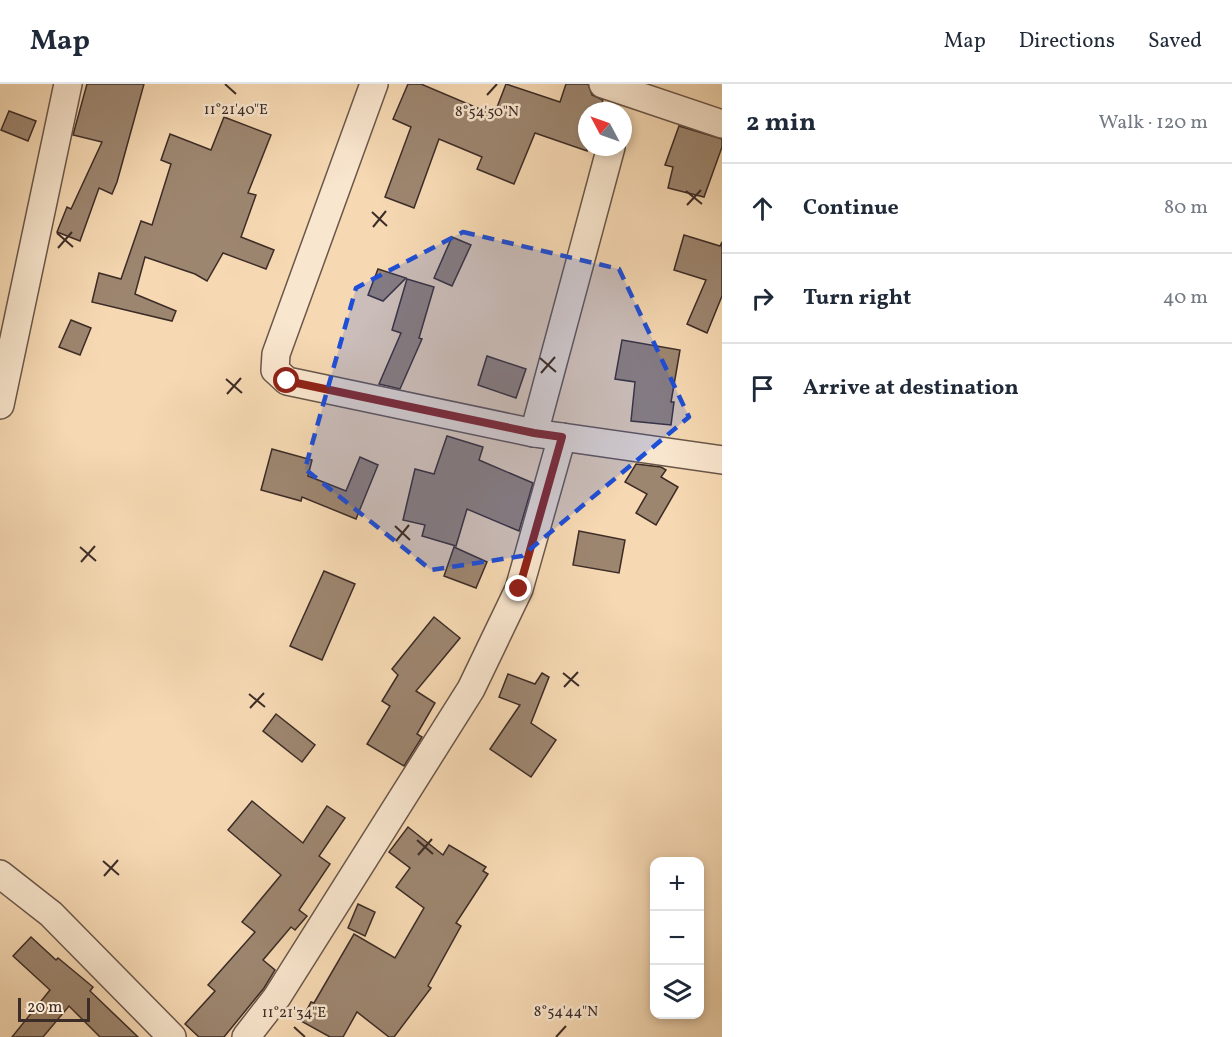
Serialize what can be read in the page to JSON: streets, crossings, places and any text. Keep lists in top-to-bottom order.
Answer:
{
  "scale_bar": "20 m",
  "north": "top left",
  "page": {
    "header": "Map",
    "nav": ["Map", "Directions", "Saved"],
    "heading": ["2 min", "Walk · 120 m"],
    "list": [
      ["Continue", "80 m"],
      ["Turn right", "40 m"],
      "Arrive at destination"
    ],
    "map_buttons": ["+", "−"],
    "scale": "20 m"
  },
  "coordinates": [
    "11°21'40\"E",
    "8°54'50\"N",
    "8°54'44\"N",
    "11°21'34\"E"
  ]
}
